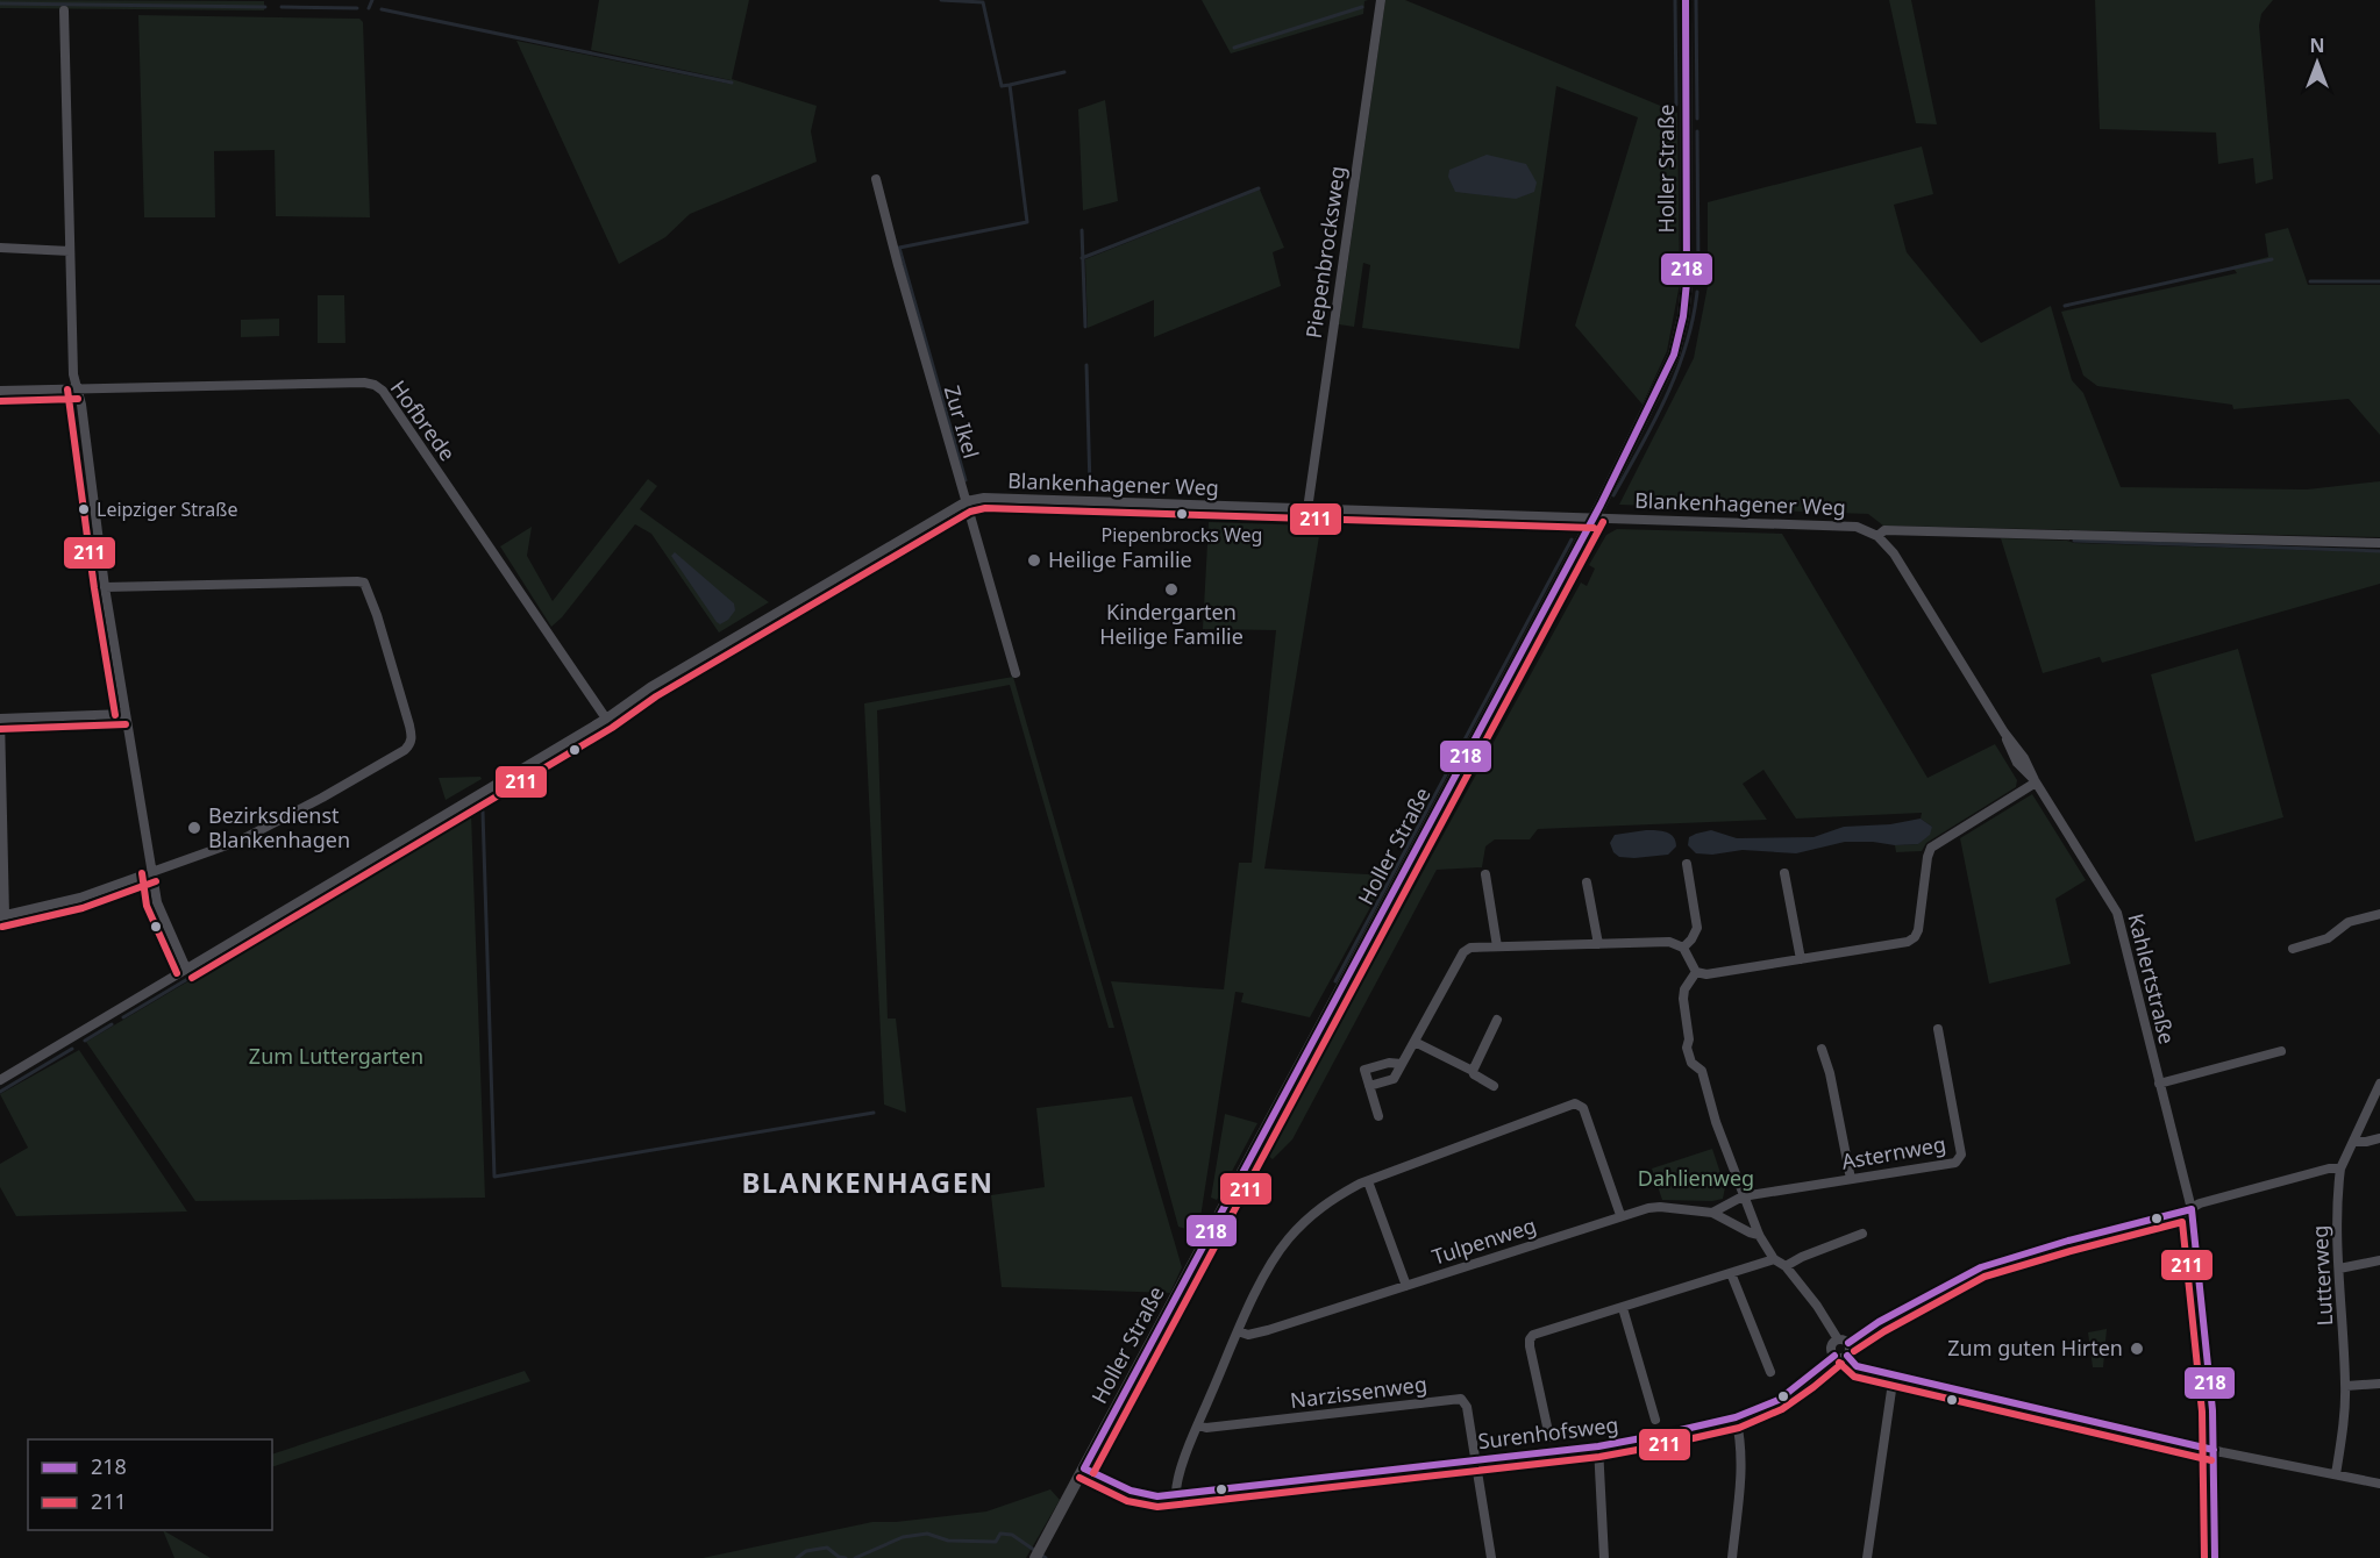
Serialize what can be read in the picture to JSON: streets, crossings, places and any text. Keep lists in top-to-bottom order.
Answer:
{
  "streets": {
    "street": [
      "Holler Straße",
      "Piepenbrocksweg",
      "Hofbrede",
      "Zur Ikel",
      "Blankenhagener Weg",
      "Kahlertstraße",
      "Asternweg",
      "Tulpenweg",
      "Lutterweg",
      "Narzissenweg",
      "Surenhofsweg"
    ]
  },
  "crossings": [
    ["Holler Straße", "Blankenhagener Weg"],
    ["Holler Straße", "Surenhofsweg"],
    ["Piepenbrocksweg", "Blankenhagener Weg"],
    ["Hofbrede", "Blankenhagener Weg"],
    ["Zur Ikel", "Blankenhagener Weg"],
    ["Blankenhagener Weg", "Kahlertstraße"],
    ["Narzissenweg", "Surenhofsweg"]
  ],
  "districts": ["BLANKENHAGEN"],
  "parks": ["Zum Luttergarten", "Dahlienweg"],
  "places": [
    "Leipziger Straße",
    "Piepenbrocks Weg",
    "Heilige Familie",
    "Kindergarten Heilige Familie",
    "Bezirksdienst Blankenhagen",
    "Zum guten Hirten"
  ],
  "lines": ["transit line 218", "transit line 211"],
  "legend": ["218", "211"],
  "north": "top"
}
